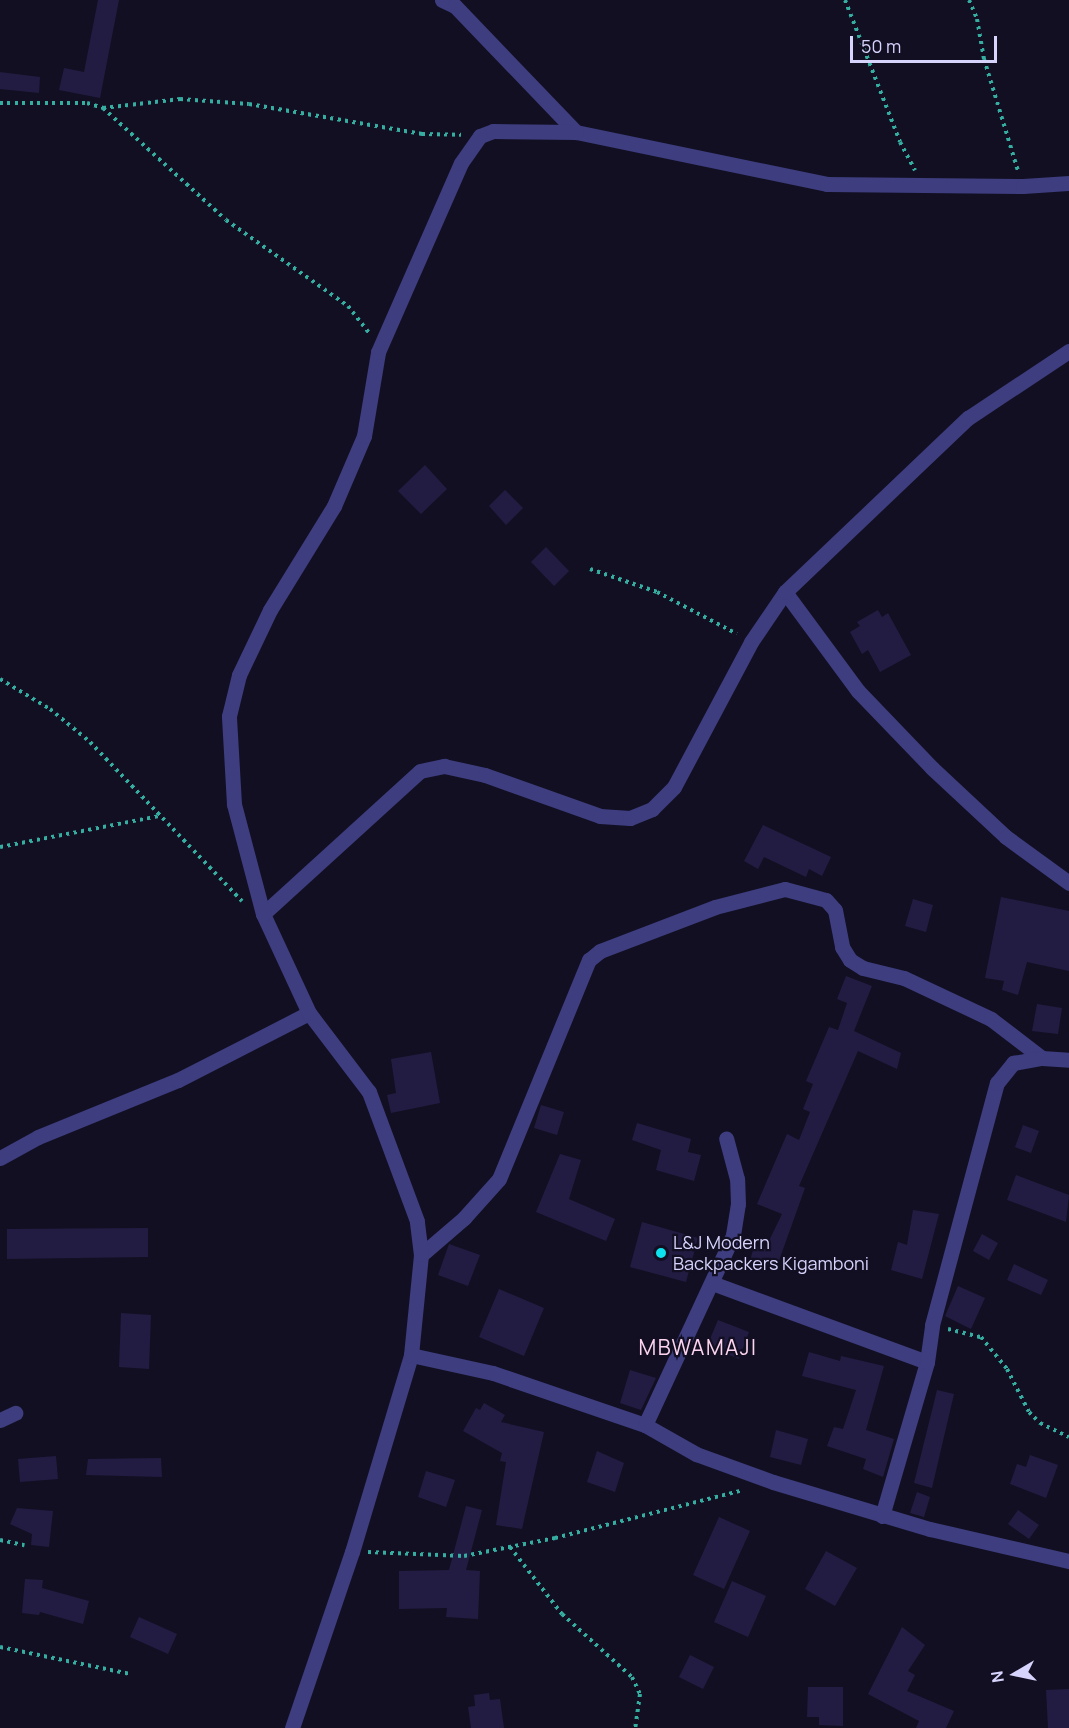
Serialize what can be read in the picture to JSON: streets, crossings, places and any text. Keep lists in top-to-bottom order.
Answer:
{
  "districts": ["MBWAMAJI"],
  "places": ["L&J Modern Backpackers Kigamboni"],
  "scale_bar": "50 m",
  "north": "left"
}
